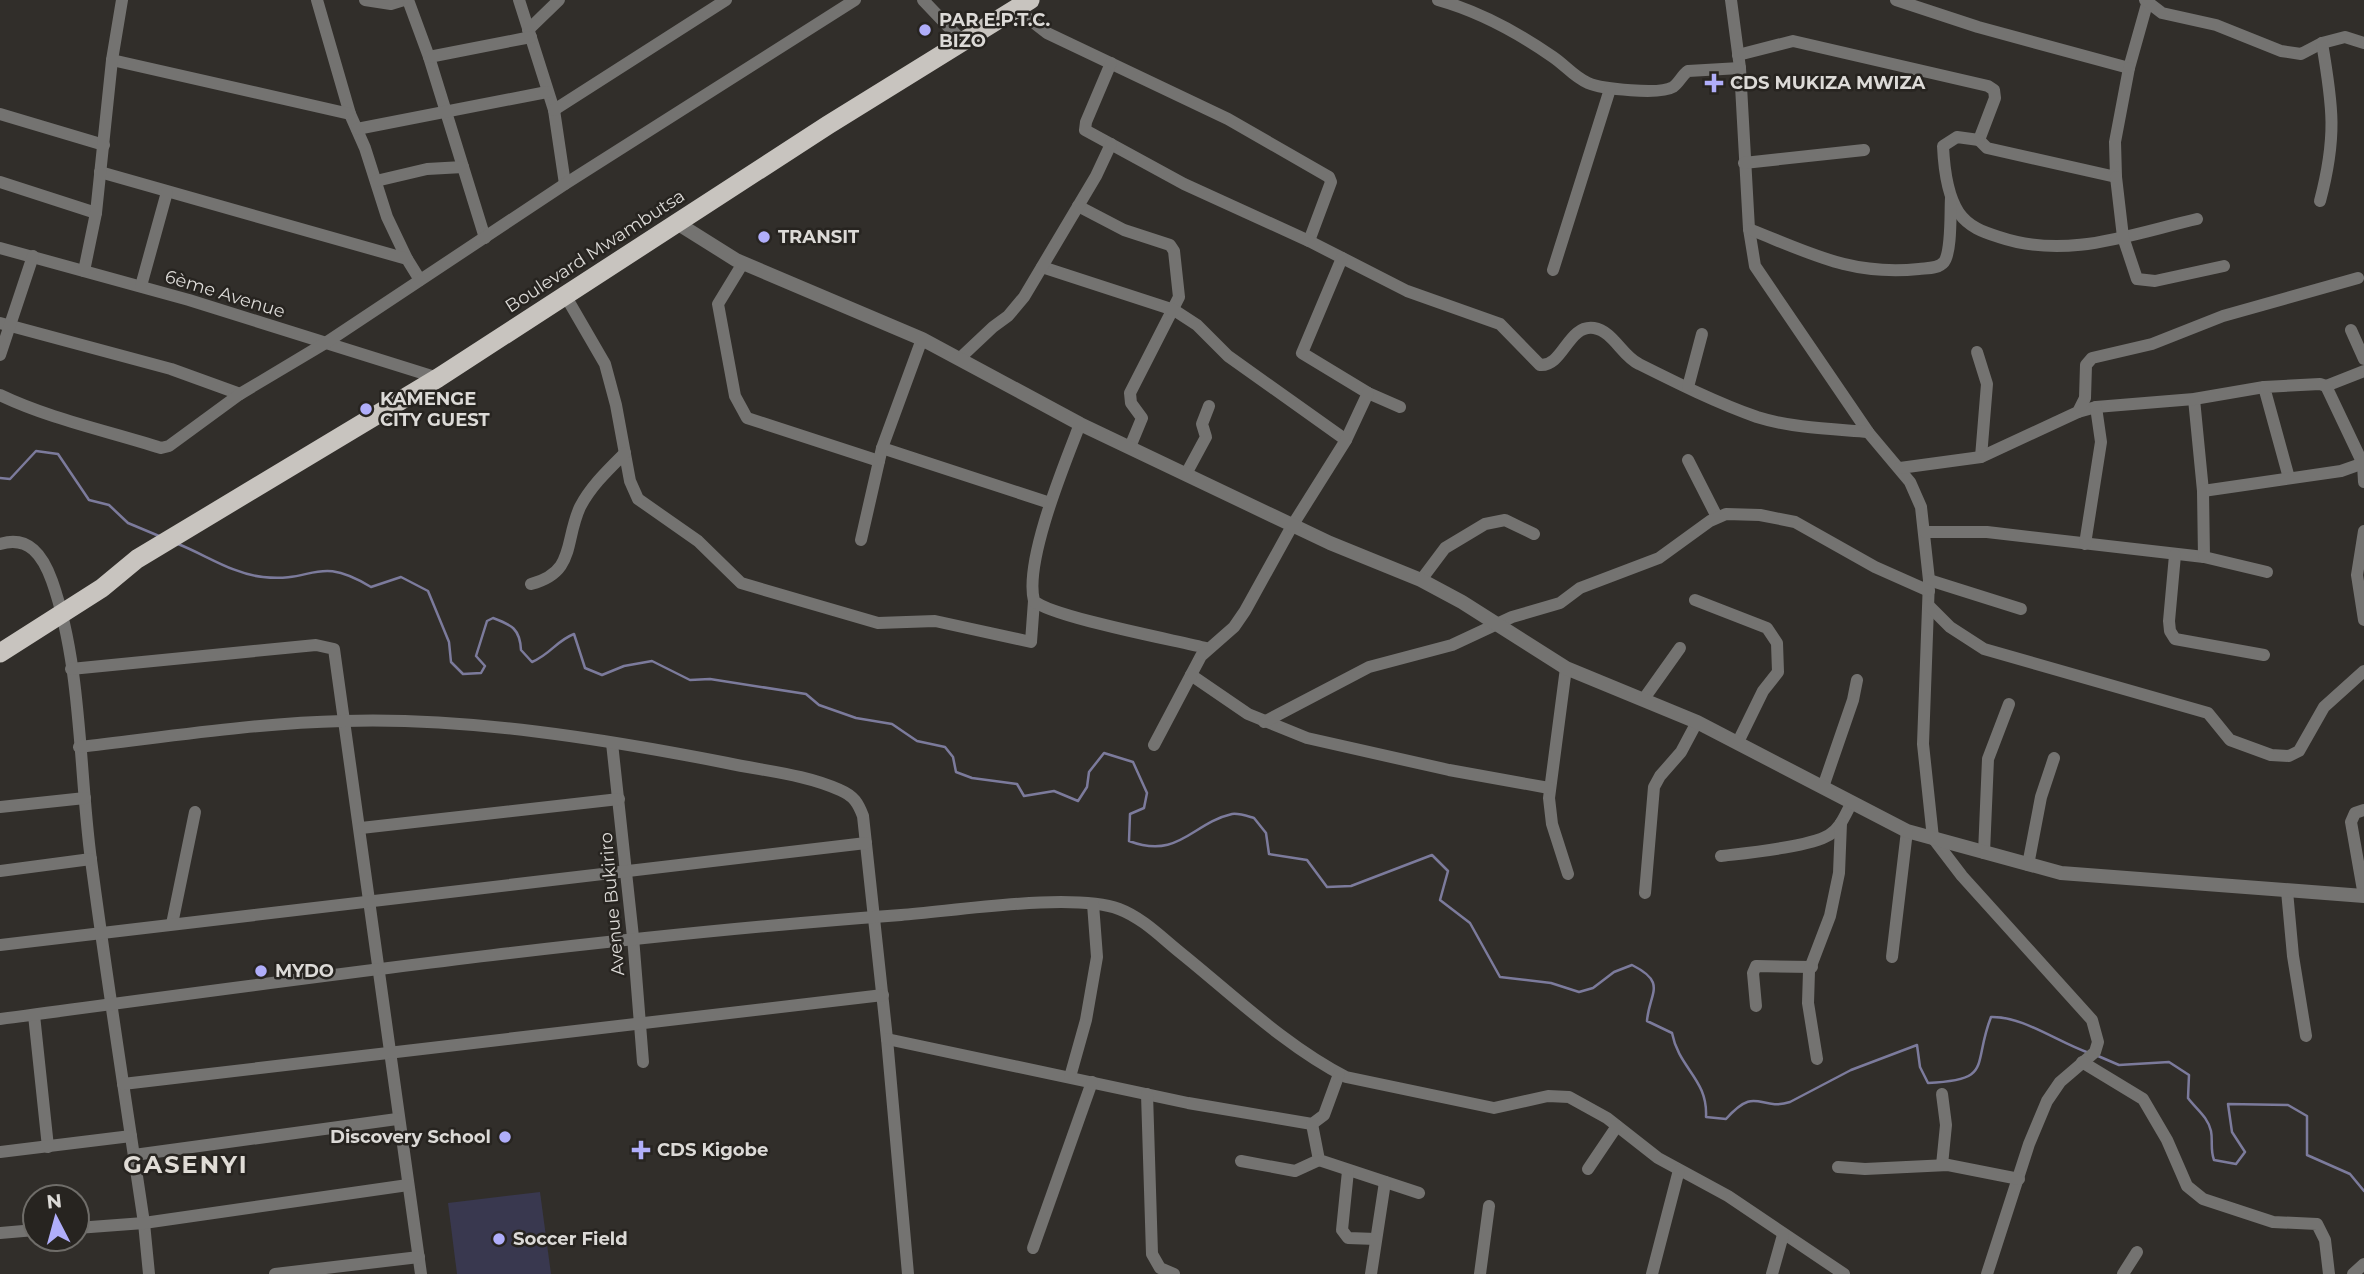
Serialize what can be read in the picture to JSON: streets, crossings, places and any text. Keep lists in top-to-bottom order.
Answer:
{
  "streets": {
    "highway": ["Boulevard Mwambutsa"],
    "street": ["6ème Avenue", "Avenue Bukiriro"]
  },
  "crossings": [
    ["Boulevard Mwambutsa", "6ème Avenue"]
  ],
  "districts": ["GASENYI"],
  "places": {
    "other": [
      "PAR E.P.T.C. BIZO",
      "TRANSIT",
      "KAMENGE CITY GUEST",
      "MYDO",
      "Discovery School",
      "Soccer Field"
    ],
    "health": ["CDS MUKIZA MWIZA", "CDS Kigobe"]
  },
  "north": "top"
}
